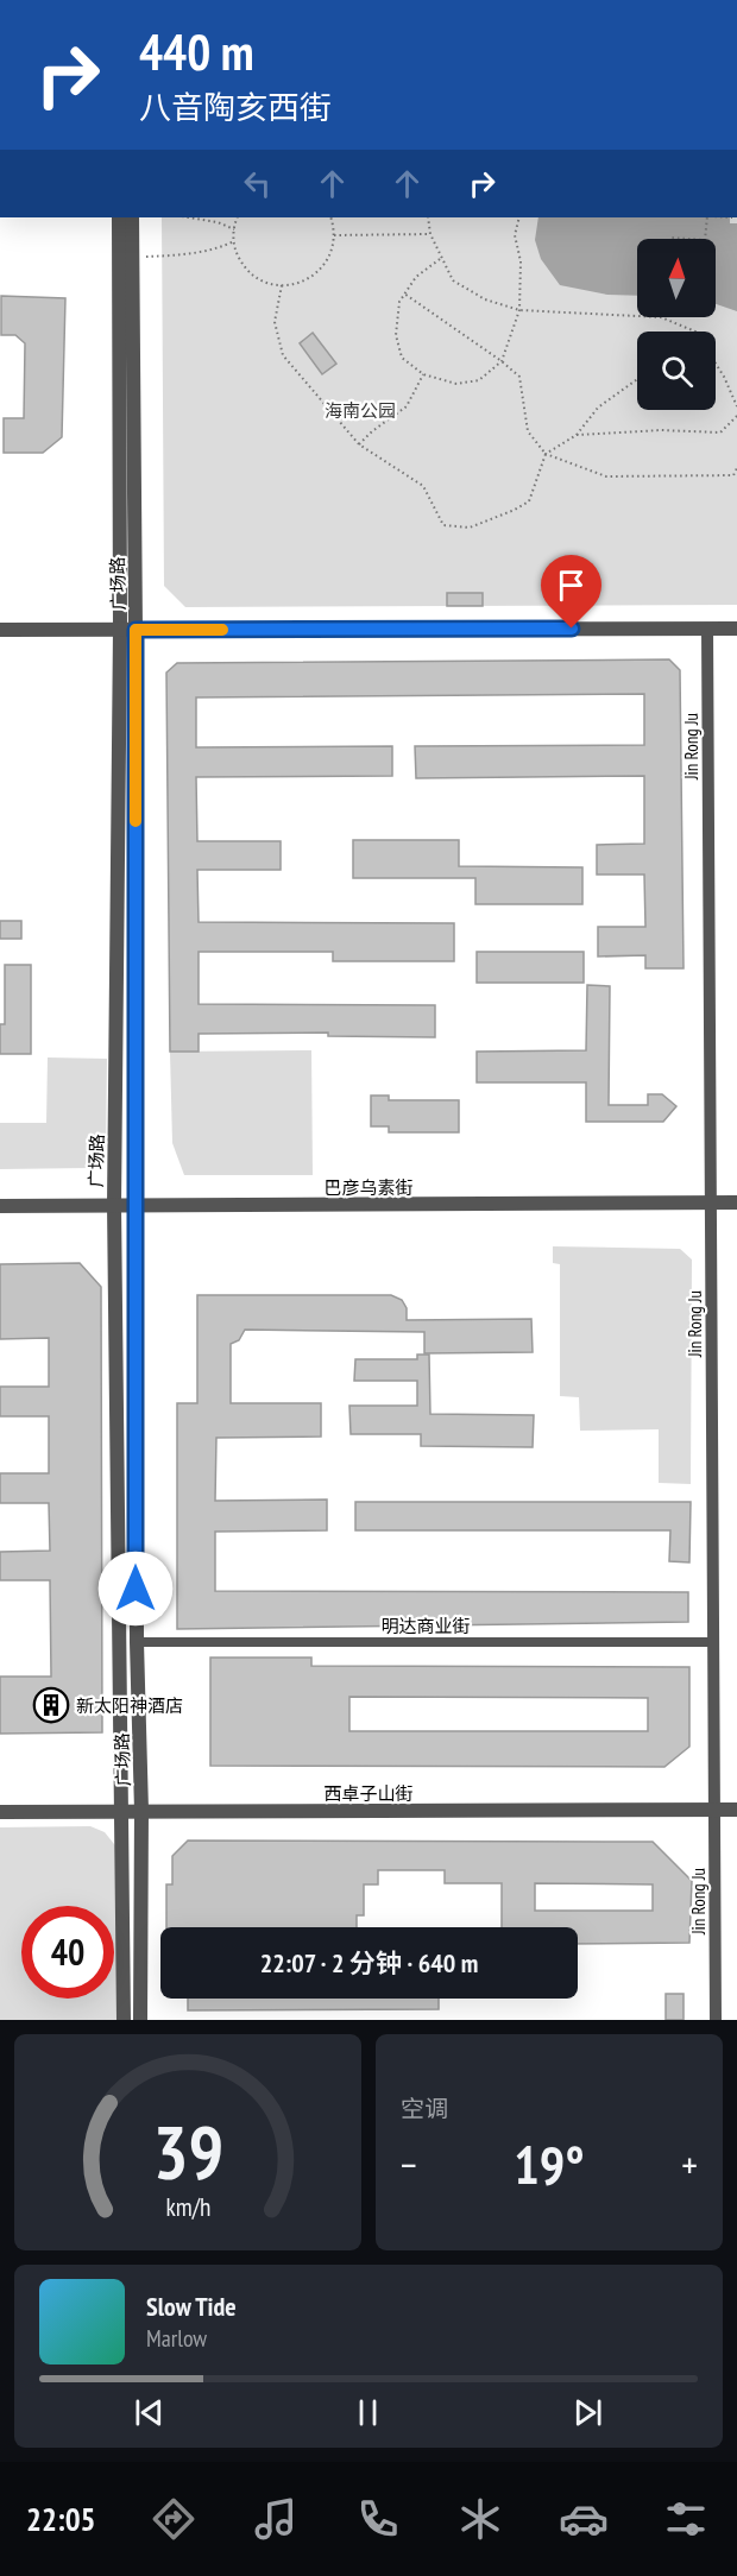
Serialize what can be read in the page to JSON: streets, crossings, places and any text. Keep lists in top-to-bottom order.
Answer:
{
  "streets": {
    "street": [
      "广场路",
      "Jin Rong Ju",
      "巴彦乌素街",
      "明达商业街",
      "西卓子山街"
    ]
  },
  "crossings": [
    ["广场路", "巴彦乌素街"],
    ["广场路", "明达商业街"],
    ["广场路", "西卓子山街"],
    ["Jin Rong Ju", "巴彦乌素街"],
    ["Jin Rong Ju", "明达商业街"],
    ["Jin Rong Ju", "西卓子山街"]
  ],
  "parks": ["海南公园"],
  "places": {
    "building": ["新太阳神酒店"]
  },
  "north": "top",
  "page": {
    "turn": ["440 m", "八音陶亥西街"],
    "limit": "40",
    "trip": "22:07 · 2 分钟 · 640 m",
    "tile": "空调",
    "heat": ["−", "19°", "+"],
    "song": ["Slow Tide", "Marlow"],
    "tabs": "22:05",
    "gauge": ["39", "km/h"]
  }
}
